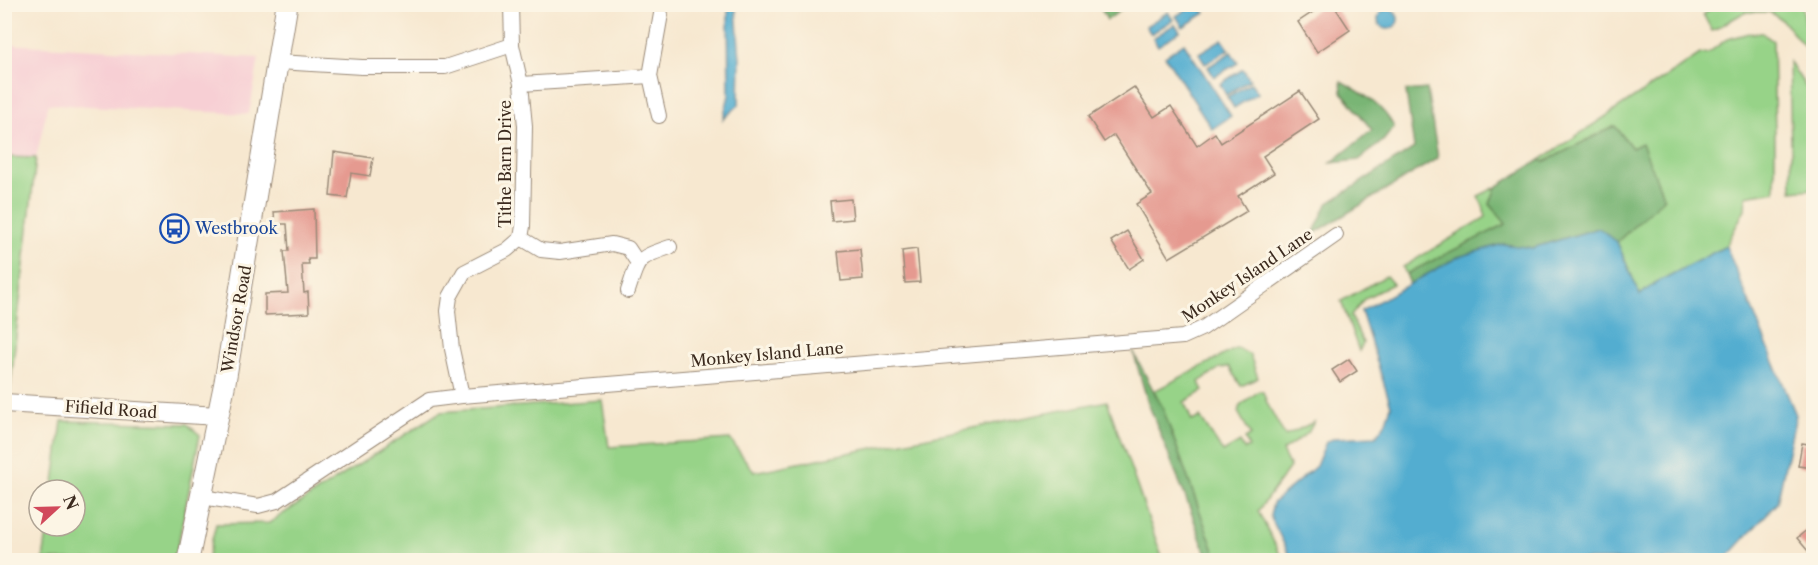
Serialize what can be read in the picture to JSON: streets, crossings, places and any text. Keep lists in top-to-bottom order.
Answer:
{
  "streets": {
    "main road": ["Windsor Road"],
    "street": ["Tithe Barn Drive", "Monkey Island Lane", "Fifield Road"]
  },
  "crossings": [
    ["Tithe Barn Drive", "Monkey Island Lane"],
    ["Monkey Island Lane", "Windsor Road"],
    ["Windsor Road", "Fifield Road"]
  ],
  "places": {
    "bus stop": ["Westbrook"]
  },
  "north": "right"
}
